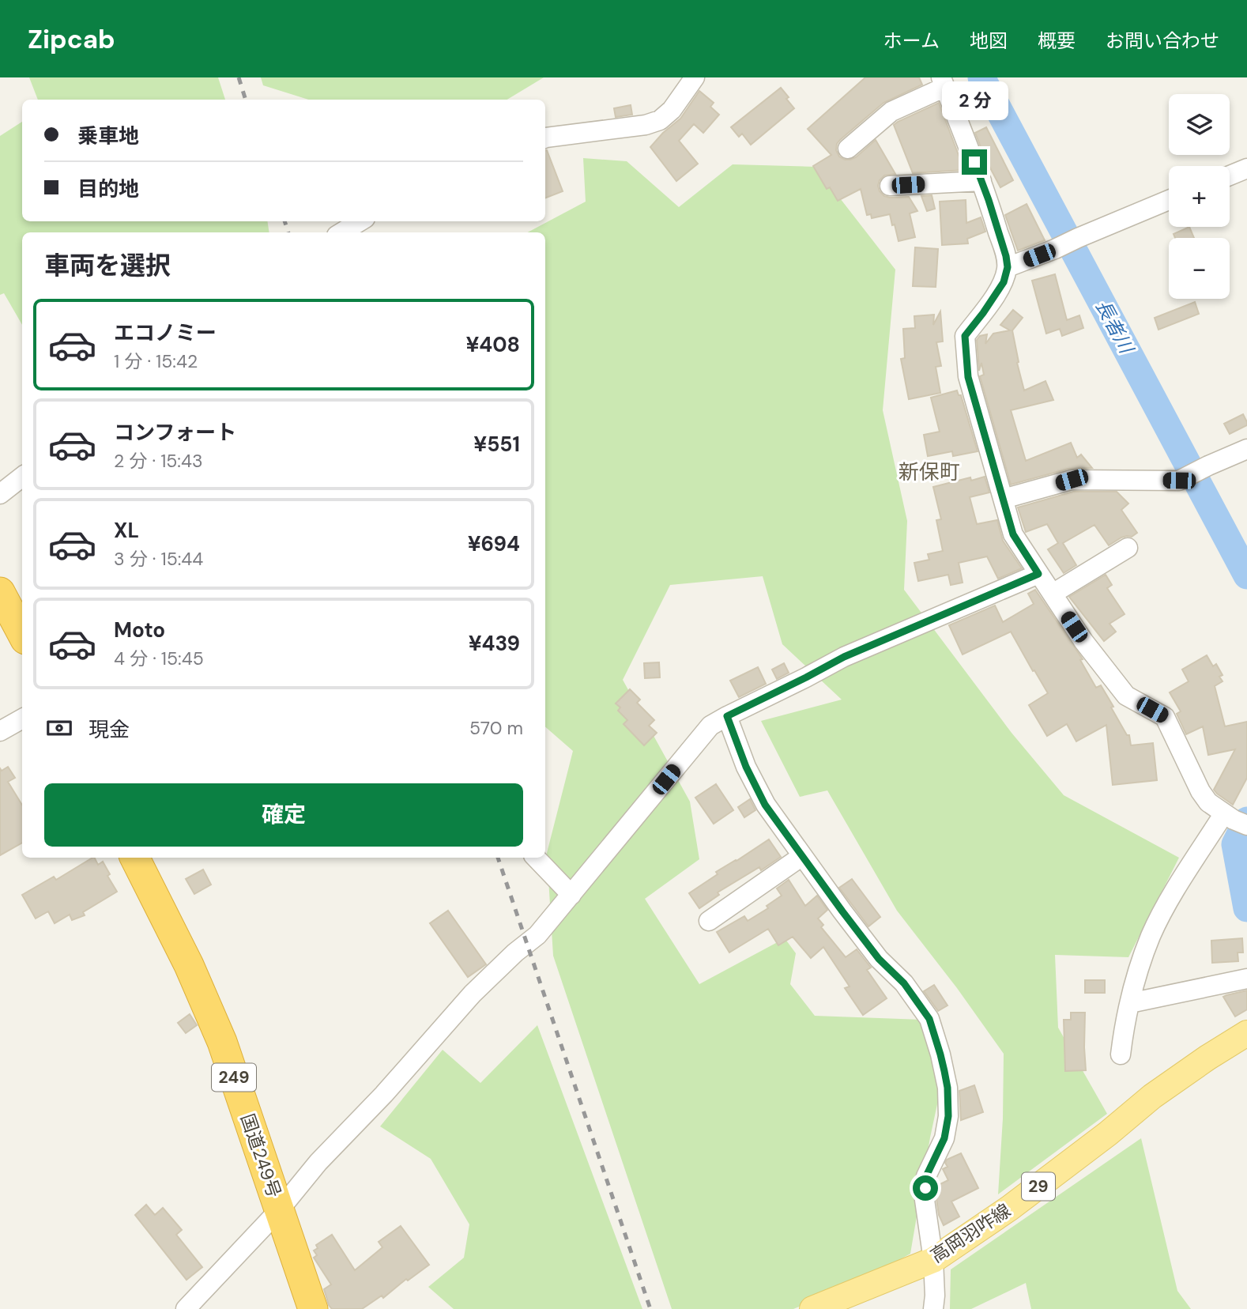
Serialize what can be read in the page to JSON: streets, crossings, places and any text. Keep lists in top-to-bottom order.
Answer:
{
  "streets": {
    "highway": ["249", "国道249号"],
    "main road": ["29", "高岡羽咋線"]
  },
  "districts": ["新保町"],
  "water": ["長者川"],
  "page": {
    "header": "Zipcab",
    "nav": [
      "ホーム",
      "地図",
      "概要",
      "お問い合わせ"
    ],
    "bubble": "2 分",
    "map_buttons": ["+", "−"],
    "banner": ["乗車地", "目的地"],
    "heading": "車両を選択",
    "list": [
      {
        "name": "エコノミー",
        "note": "1 分 · 15:42",
        "value": "¥408"
      },
      {
        "name": "コンフォート",
        "note": "2 分 · 15:43",
        "value": "¥551"
      },
      {
        "name": "XL",
        "note": "3 分 · 15:44",
        "value": "¥694"
      },
      {
        "name": "Moto",
        "note": "4 分 · 15:45",
        "value": "¥439"
      }
    ],
    "pay": ["現金", "570 m"],
    "buttons": "確定"
  }
}
